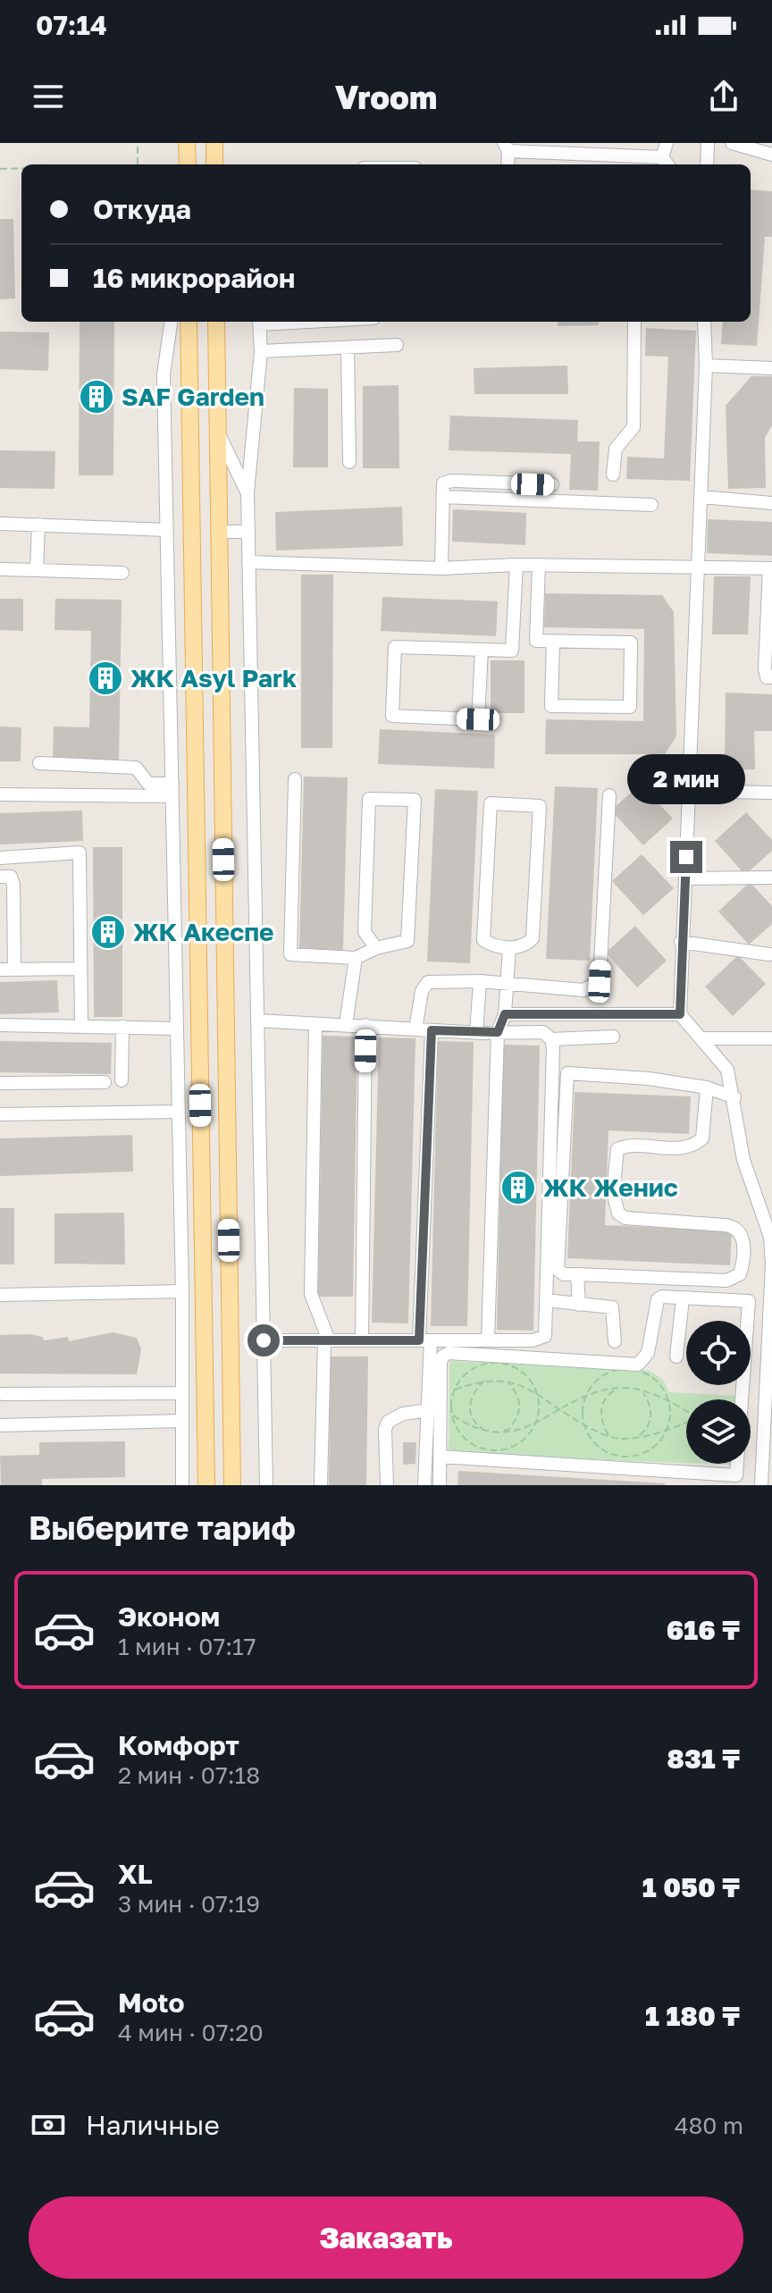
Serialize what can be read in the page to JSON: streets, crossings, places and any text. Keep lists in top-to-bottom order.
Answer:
{
  "places": {
    "building": [
      "SAF Garden",
      "ЖК Asyl Park",
      "ЖК Акеспе",
      "ЖК Женис"
    ]
  },
  "page": {
    "status": "07:14",
    "header": "Vroom",
    "banner": ["Откуда", "16 микрорайон"],
    "bubble": "2 мин",
    "heading": "Выберите тариф",
    "list": [
      {
        "name": "Эконом",
        "note": "1 мин · 07:17",
        "value": "616 ₸"
      },
      {
        "name": "Комфорт",
        "note": "2 мин · 07:18",
        "value": "831 ₸"
      },
      {
        "name": "XL",
        "note": "3 мин · 07:19",
        "value": "1 050 ₸"
      },
      {
        "name": "Moto",
        "note": "4 мин · 07:20",
        "value": "1 180 ₸"
      }
    ],
    "pay": ["Наличные", "480 m"],
    "buttons": "Заказать"
  }
}
